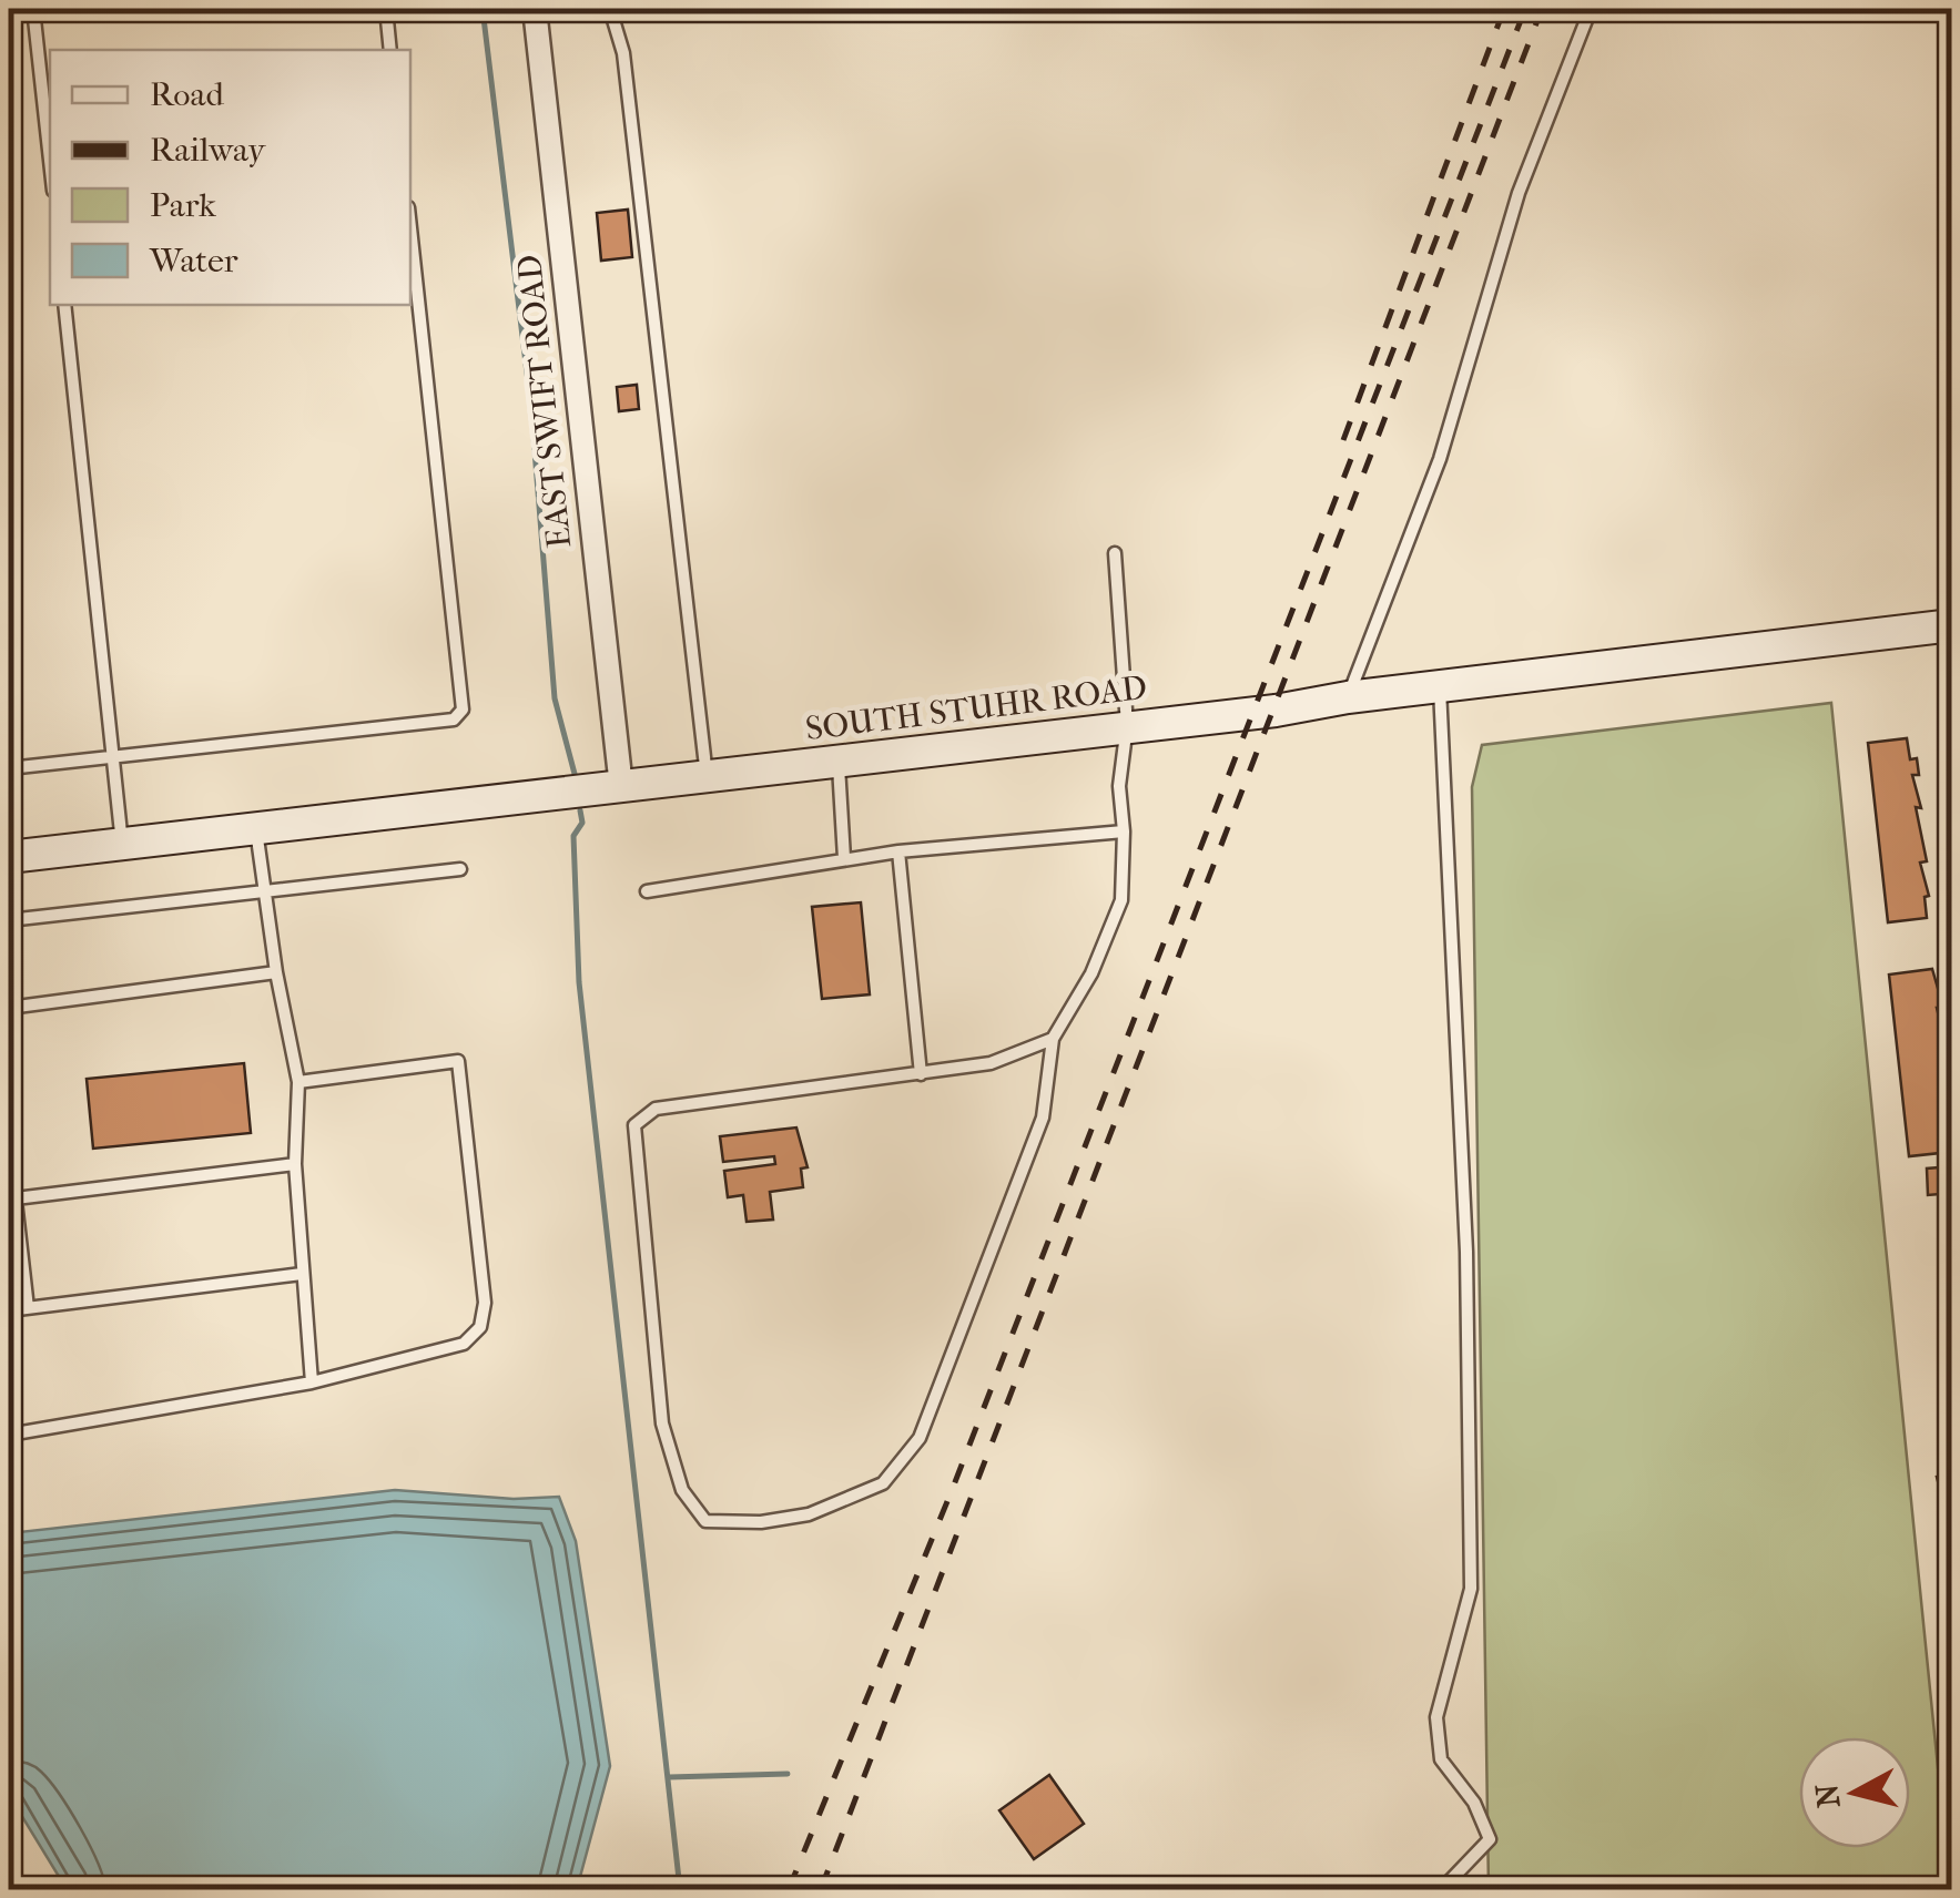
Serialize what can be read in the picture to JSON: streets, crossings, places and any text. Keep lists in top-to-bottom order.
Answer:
{
  "streets": {
    "main road": ["SOUTH STUHR ROAD"],
    "street": ["EAST SWIFT ROAD"]
  },
  "crossings": [
    ["EAST SWIFT ROAD", "SOUTH STUHR ROAD"]
  ],
  "legend": [
    "Road",
    "Railway",
    "Park",
    "Water"
  ],
  "north": "left"
}
